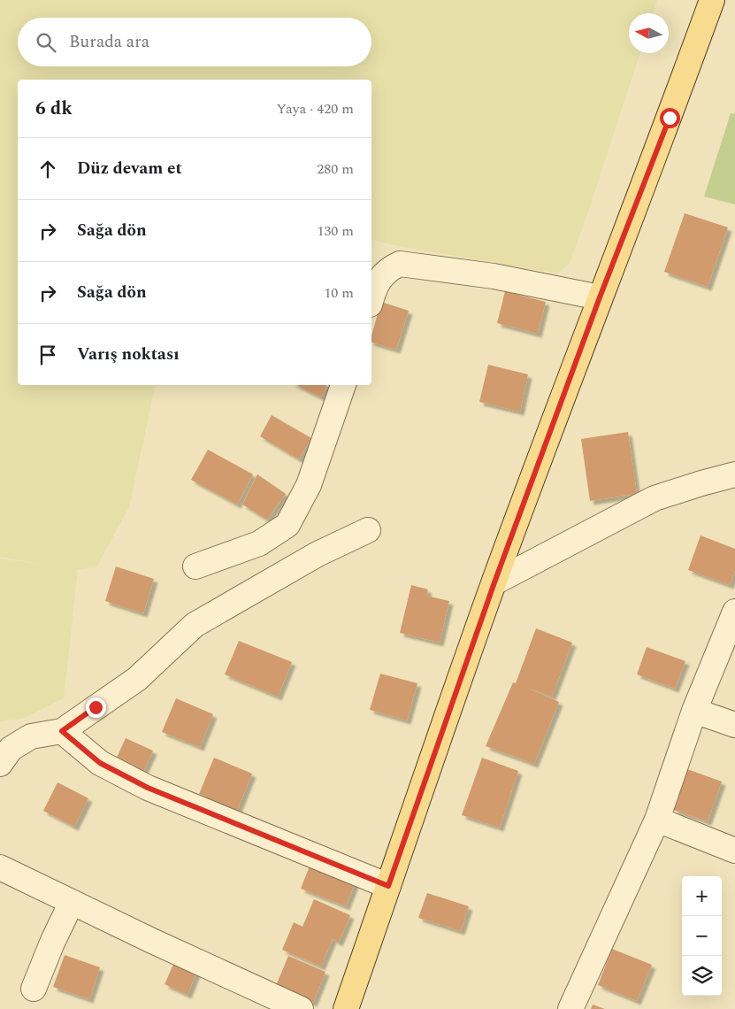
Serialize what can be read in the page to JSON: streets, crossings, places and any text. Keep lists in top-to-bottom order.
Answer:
{
  "north": "left",
  "page": {
    "search": "Burada ara",
    "heading": ["6 dk", "Yaya · 420 m"],
    "list": [
      ["Düz devam et", "280 m"],
      ["Sağa dön", "130 m"],
      ["Sağa dön", "10 m"],
      "Varış noktası"
    ],
    "map_buttons": ["+", "−"]
  }
}
